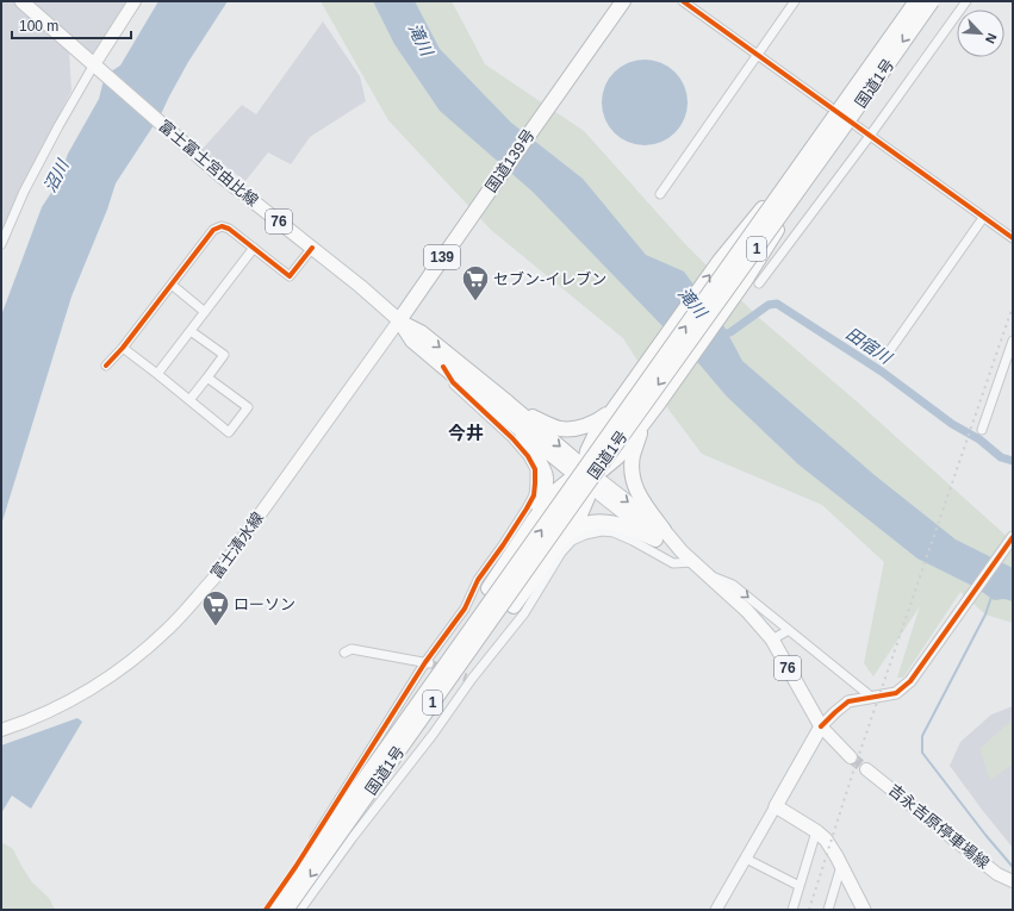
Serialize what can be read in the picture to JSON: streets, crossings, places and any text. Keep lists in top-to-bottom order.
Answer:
{
  "streets": {
    "highway": [
      "国道1号",
      "国道139号",
      "1",
      "139"
    ],
    "main road": [
      "富士富士宮由比線",
      "76",
      "富士清水線",
      "吉永吉原停車場線"
    ]
  },
  "crossings": [
    ["国道1号", "1"],
    ["国道139号", "富士富士宮由比線"],
    ["国道139号", "富士清水線"],
    ["富士富士宮由比線", "富士清水線"],
    ["76", "1"]
  ],
  "districts": ["今井"],
  "water": ["滝川", "沼川", "田宿川"],
  "places": {
    "supermarket": ["セブン-イレブン", "ローソン"]
  },
  "scale_bar": "100 m",
  "north": "bottom right"
}
